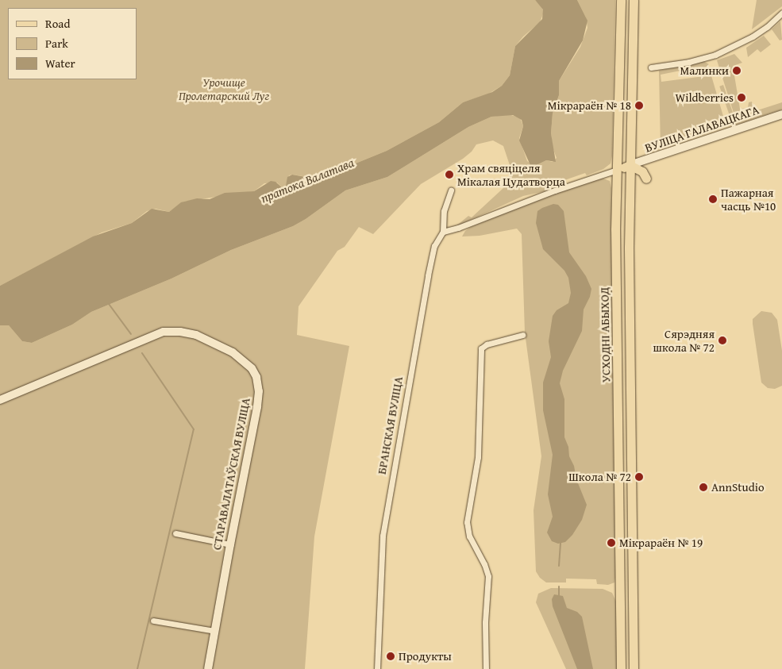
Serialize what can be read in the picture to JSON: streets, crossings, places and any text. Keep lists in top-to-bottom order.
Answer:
{
  "streets": {
    "main road": ["УСХОДНІ АБЫХОД"],
    "street": ["ВУЛІЦА ГАЛАВАЦКАГА", "БРАНСКАЯ ВУЛІЦА", "СТАРАВАЛАТАЎСКАЯ ВУЛІЦА"]
  },
  "crossings": [
    ["ВУЛІЦА ГАЛАВАЦКАГА", "УСХОДНІ АБЫХОД"]
  ],
  "water": ["пратока Валатава"],
  "parks": ["Урочище Пролетарский Луг"],
  "places": [
    "Малинки",
    "Wildberries",
    "Мікрараён № 18",
    "Храм свяціцеля Мікалая Цудатворца",
    "Пажарная часць №10",
    "Сярэдняя школа № 72",
    "Школа № 72",
    "AnnStudio",
    "Мікрараён № 19",
    "Продукты"
  ],
  "legend": ["Road", "Park", "Water"]
}
